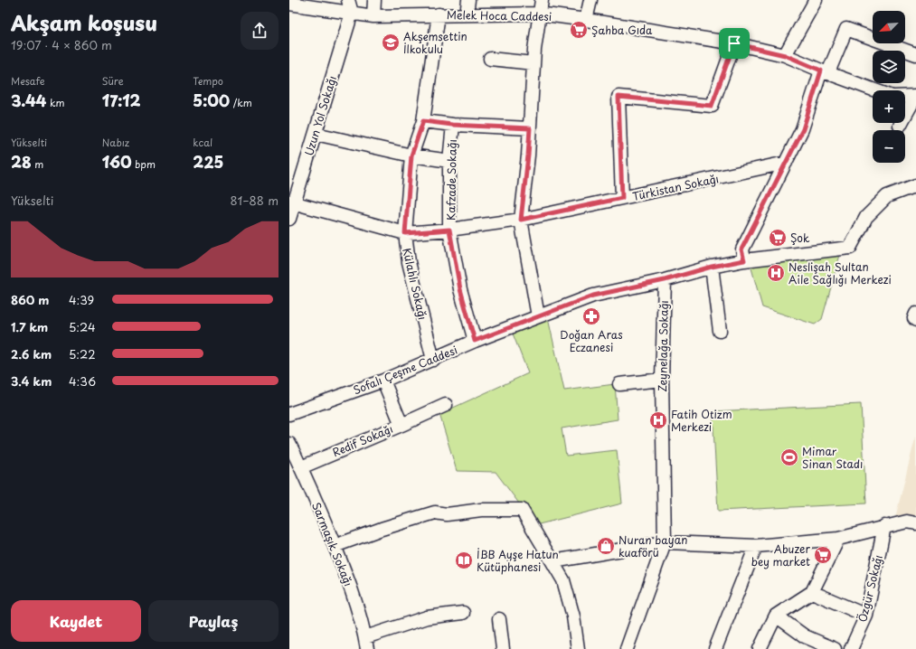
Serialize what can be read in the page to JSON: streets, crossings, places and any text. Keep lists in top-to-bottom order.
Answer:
{
  "streets": {
    "street": [
      "Melek Hoca Caddesi",
      "Uzun Yol Sokağı",
      "Kafzade Sokağı",
      "Türkistan Sokağı",
      "Külahlı Sokağı",
      "Zeynelağa Sokağı",
      "Sofalı Çeşme Caddesi",
      "Redif Sokağı",
      "Sarmaşık Sokağı",
      "Özgür Sokağı"
    ]
  },
  "crossings": [
    ["Melek Hoca Caddesi", "Uzun Yol Sokağı"],
    ["Melek Hoca Caddesi", "Külahlı Sokağı"],
    ["Uzun Yol Sokağı", "Türkistan Sokağı"],
    ["Kafzade Sokağı", "Türkistan Sokağı"],
    ["Kafzade Sokağı", "Sofalı Çeşme Caddesi"],
    ["Türkistan Sokağı", "Külahlı Sokağı"],
    ["Külahlı Sokağı", "Sofalı Çeşme Caddesi"],
    ["Zeynelağa Sokağı", "Sofalı Çeşme Caddesi"],
    ["Sofalı Çeşme Caddesi", "Redif Sokağı"],
    ["Redif Sokağı", "Sarmaşık Sokağı"]
  ],
  "places": {
    "supermarket": ["Şahba Gıda", "Şok", "Abuzer bey market"],
    "school or university": ["Akşemsettin İlkokulu"],
    "hospital": ["Neslişah Sultan Aile Sağlığı Merkezi", "Fatih Otizm Merkezi"],
    "pharmacy": ["Doğan Aras Eczanesi"],
    "sports": ["Mimar Sinan Stadı"],
    "shop": ["Nuran bayan kuaförü"],
    "library": ["İBB Ayşe Hatun Kütüphanesi"]
  },
  "north": "bottom left",
  "page": {
    "heading": ["Akşam koşusu", "19:07 · 4 × 860 m"],
    "map_buttons": ["+", "−"],
    "stats": [
      ["Mesafe", "3.44 km"],
      ["Süre", "17:12"],
      ["Tempo", "5:00 /km"],
      ["Yükselti", "28 m"],
      ["Nabız", "160 bpm"],
      ["kcal", "225"]
    ],
    "chart": ["Yükselti", "81–88 m"],
    "list": [
      {
        "name": "860 m",
        "note": "4:39"
      },
      {
        "name": "1.7 km",
        "note": "5:24"
      },
      {
        "name": "2.6 km",
        "note": "5:22"
      },
      {
        "name": "3.4 km",
        "note": "4:36"
      }
    ],
    "buttons": ["Kaydet", "Paylaş"]
  }
}
